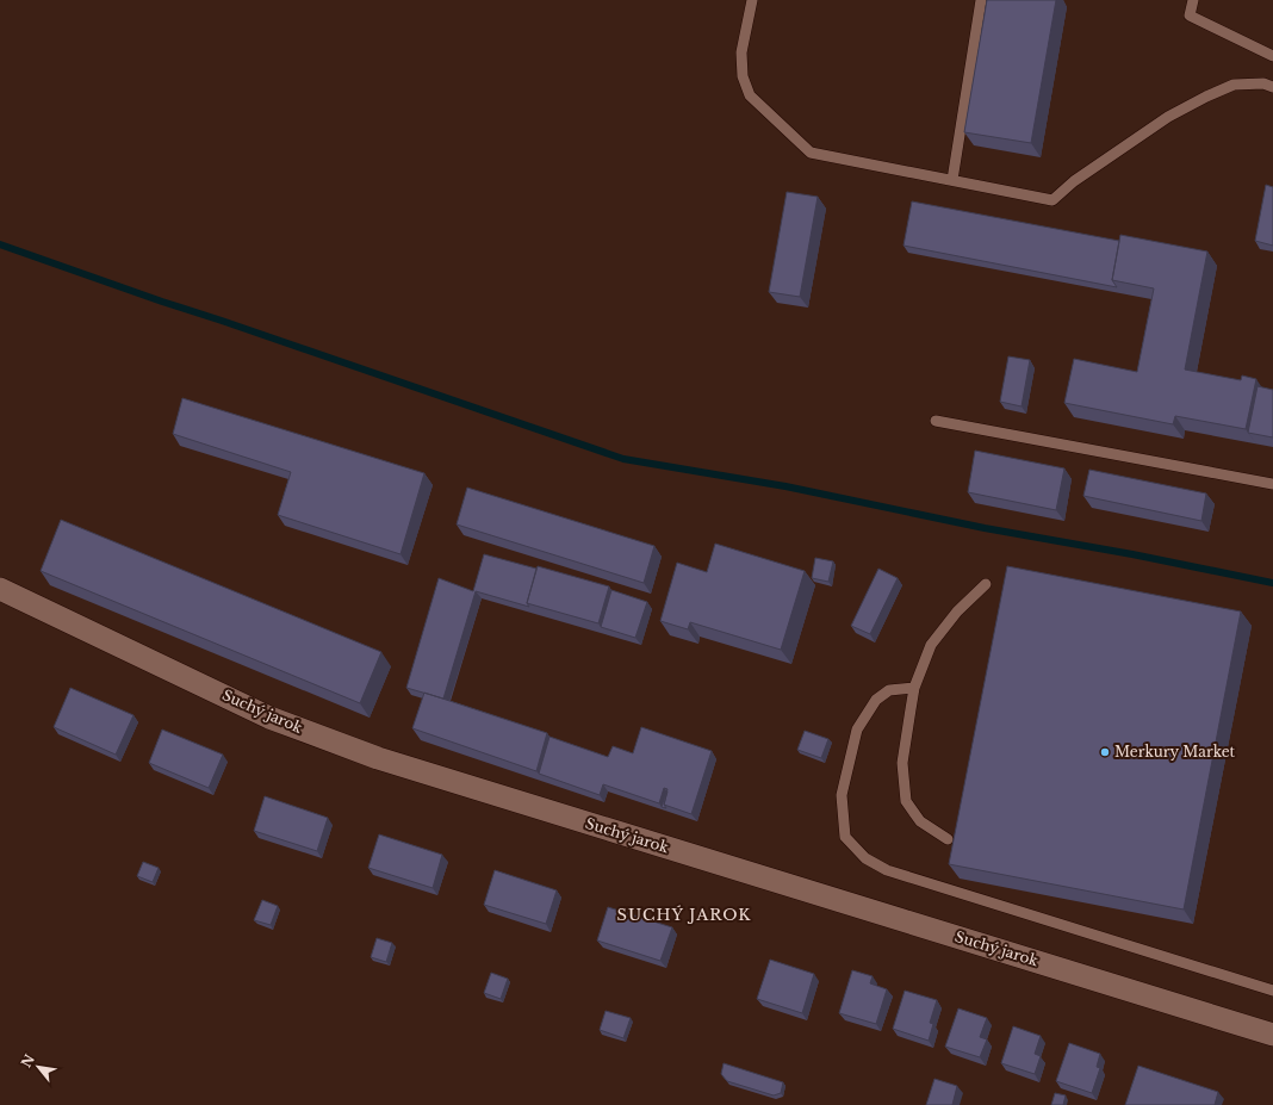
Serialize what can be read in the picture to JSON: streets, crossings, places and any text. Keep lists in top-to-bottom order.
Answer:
{
  "streets": {
    "street": ["Suchý jarok"]
  },
  "districts": ["SUCHÝ JAROK"],
  "places": ["Merkury Market"],
  "north": "top left"
}
